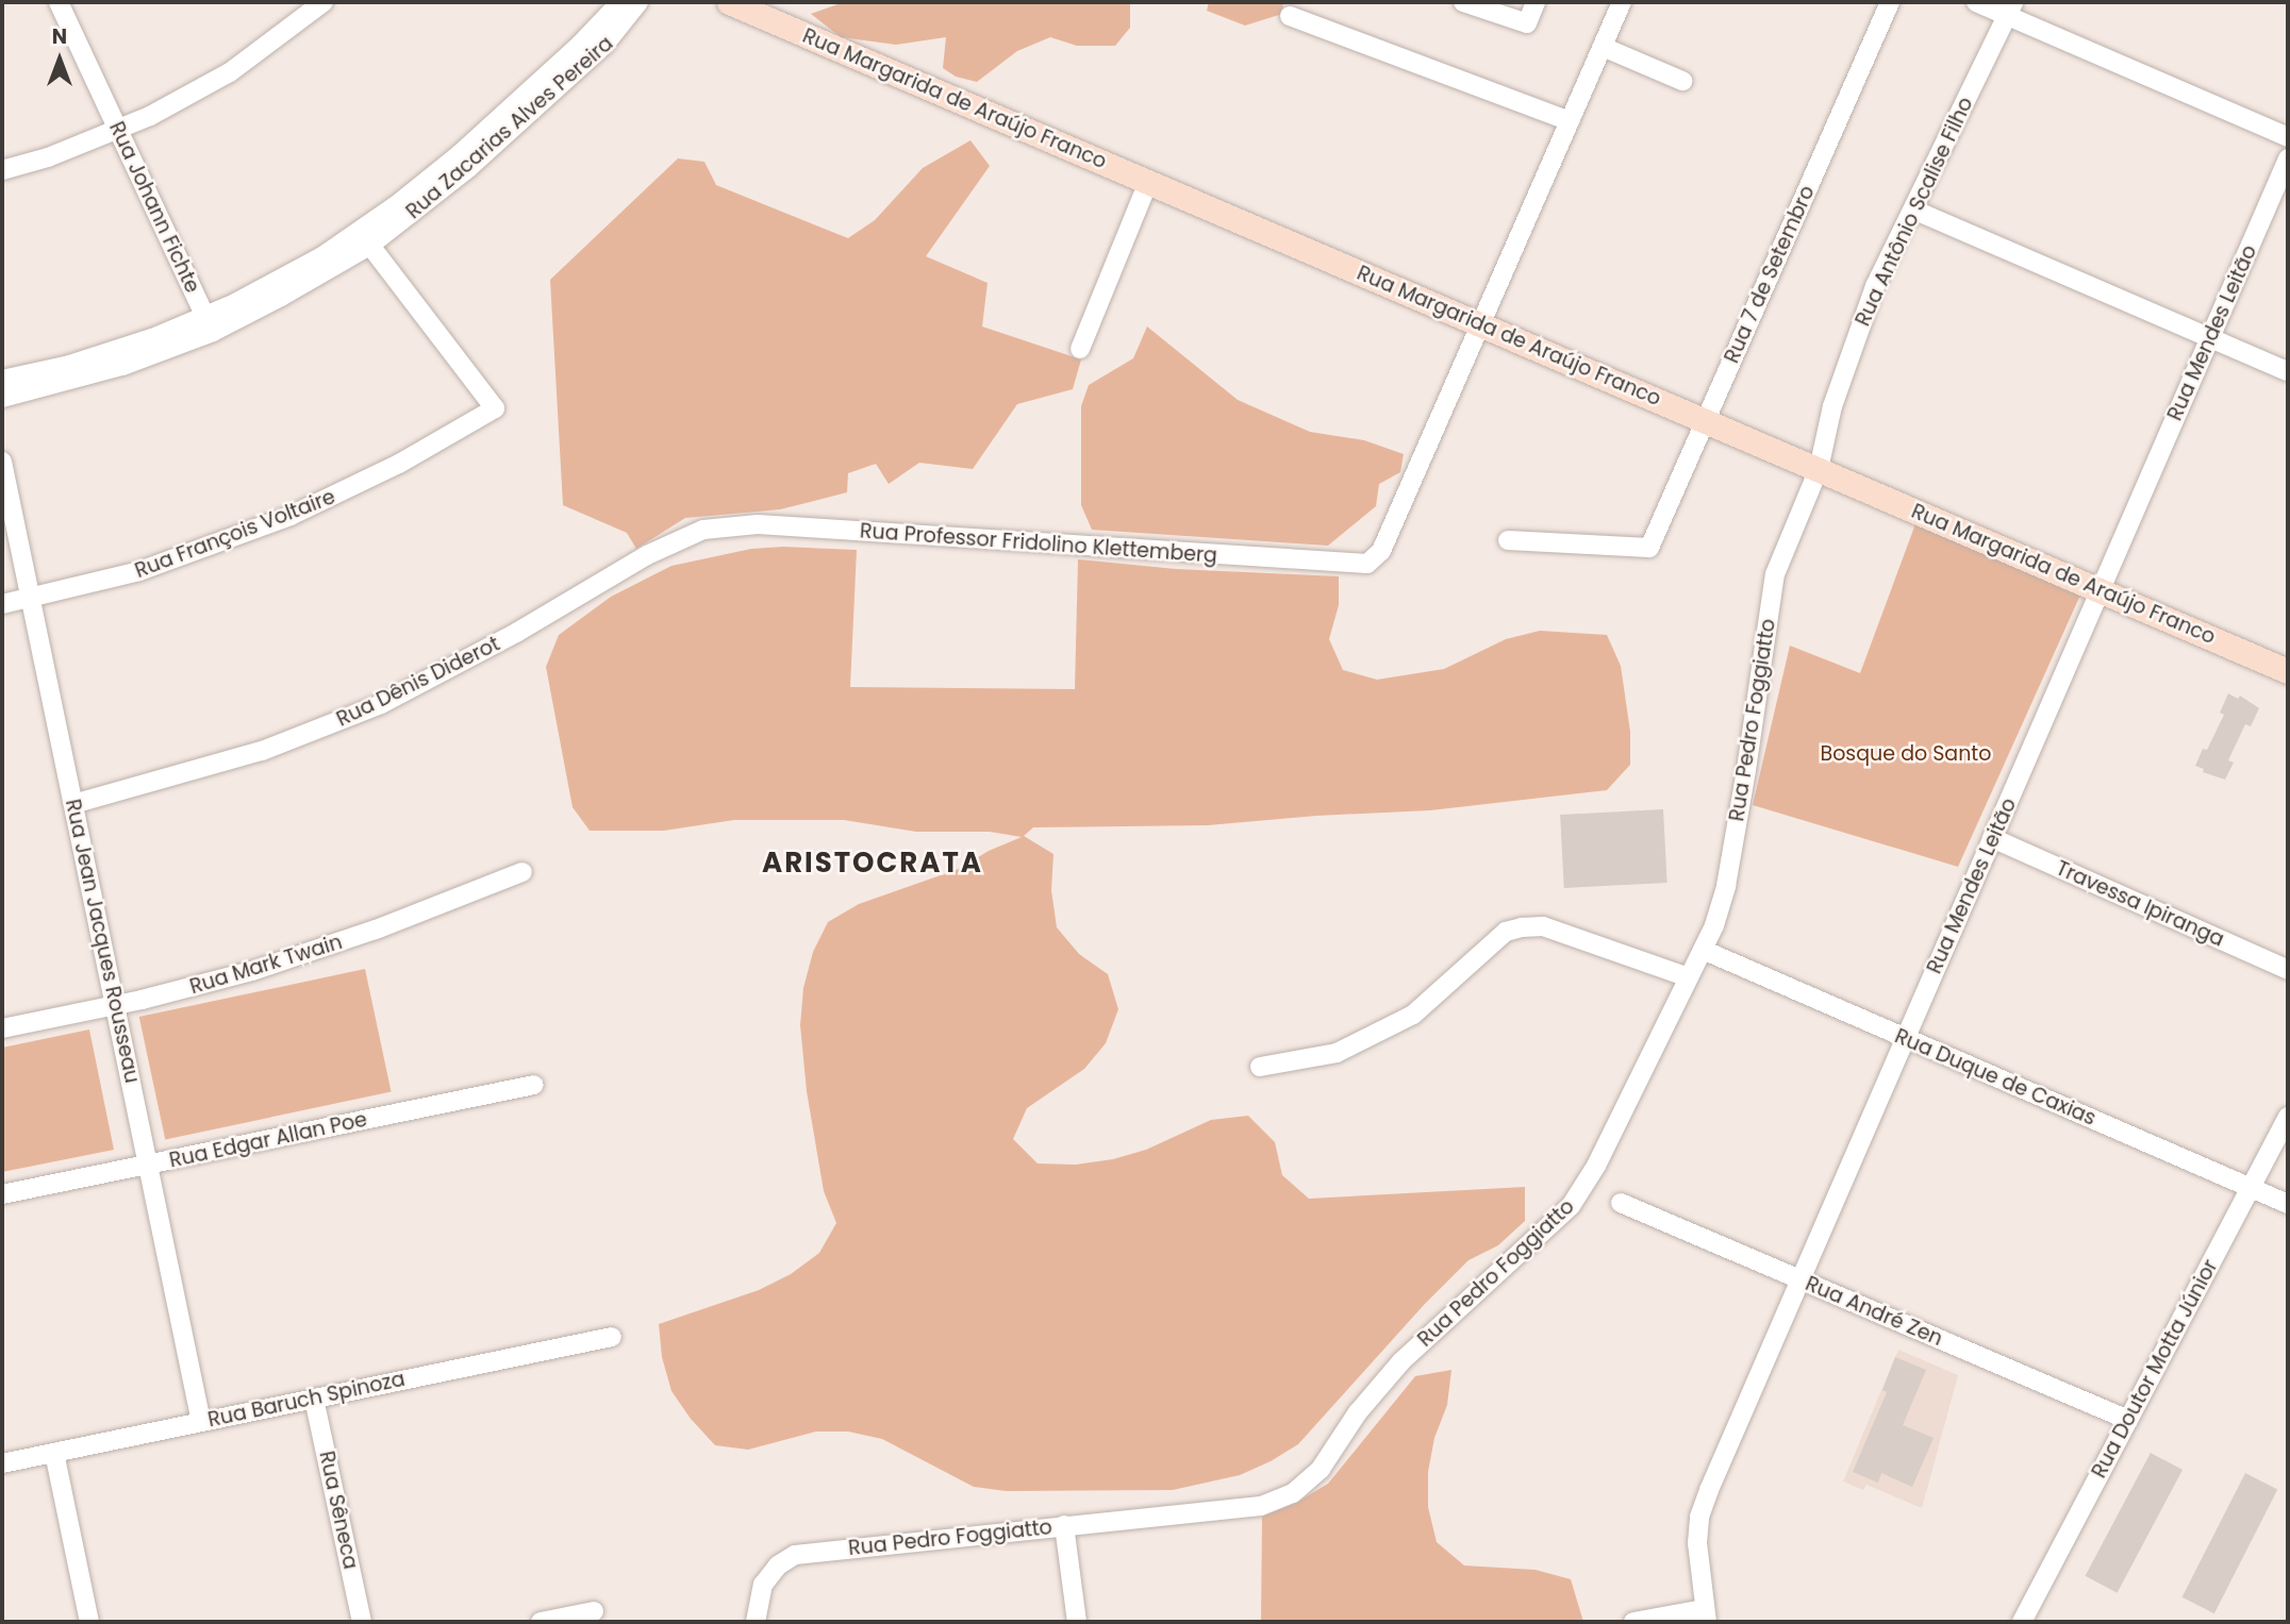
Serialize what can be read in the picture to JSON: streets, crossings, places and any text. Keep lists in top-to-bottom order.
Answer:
{
  "streets": {
    "main road": ["Rua Margarida de Araújo Franco"],
    "street": [
      "Rua Zacarias Alves Pereira",
      "Rua Johann Fichte",
      "Rua Antônio Scalise Filho",
      "Rua 7 de Setembro",
      "Rua Mendes Leitão",
      "Rua François Voltaire",
      "Rua Professor Fridolino Klettemberg",
      "Rua Dênis Diderot",
      "Rua Pedro Foggiatto",
      "Travessa Ipiranga",
      "Rua Jean Jacques Rousseau",
      "Rua Mark Twain",
      "Rua Duque de Caxias",
      "Rua Edgar Allan Poe",
      "Rua André Zen",
      "Rua Doutor Motta Júnior",
      "Rua Baruch Spinoza",
      "Rua Sêneca"
    ]
  },
  "crossings": [
    ["Rua Margarida de Araújo Franco", "Rua Antônio Scalise Filho"],
    ["Rua Margarida de Araújo Franco", "Rua 7 de Setembro"],
    ["Rua Margarida de Araújo Franco", "Rua Mendes Leitão"],
    ["Rua Margarida de Araújo Franco", "Rua Professor Fridolino Klettemberg"],
    ["Rua Margarida de Araújo Franco", "Rua Pedro Foggiatto"],
    ["Rua Zacarias Alves Pereira", "Rua Johann Fichte"],
    ["Rua Zacarias Alves Pereira", "Rua François Voltaire"],
    ["Rua Antônio Scalise Filho", "Rua Pedro Foggiatto"],
    ["Rua Mendes Leitão", "Travessa Ipiranga"],
    ["Rua Mendes Leitão", "Rua Duque de Caxias"],
    ["Rua Mendes Leitão", "Rua André Zen"],
    ["Rua François Voltaire", "Rua Jean Jacques Rousseau"],
    ["Rua Professor Fridolino Klettemberg", "Rua Dênis Diderot"],
    ["Rua Dênis Diderot", "Rua Jean Jacques Rousseau"],
    ["Rua Pedro Foggiatto", "Rua Duque de Caxias"],
    ["Rua Jean Jacques Rousseau", "Rua Mark Twain"],
    ["Rua Jean Jacques Rousseau", "Rua Edgar Allan Poe"],
    ["Rua Jean Jacques Rousseau", "Rua Baruch Spinoza"],
    ["Rua Duque de Caxias", "Rua Doutor Motta Júnior"],
    ["Rua André Zen", "Rua Doutor Motta Júnior"],
    ["Rua Baruch Spinoza", "Rua Sêneca"]
  ],
  "districts": ["ARISTOCRATA"],
  "parks": ["Bosque do Santo"],
  "north": "top"
}
